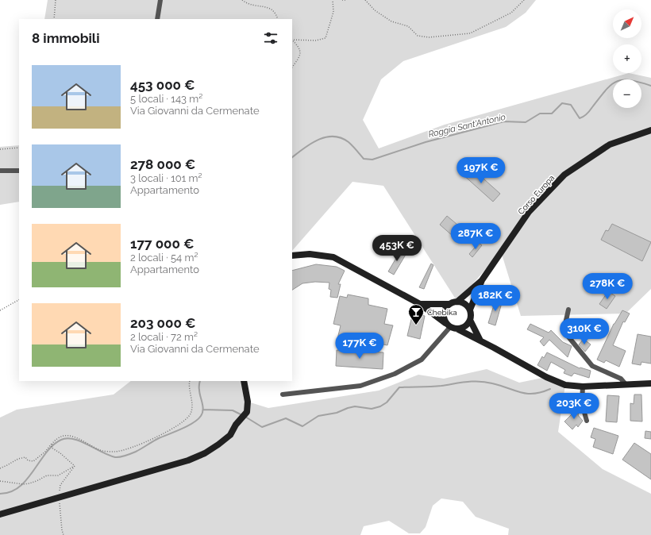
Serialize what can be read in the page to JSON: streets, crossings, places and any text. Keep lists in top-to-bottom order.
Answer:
{
  "streets": {
    "main road": ["Corso Europa"]
  },
  "water": ["Roggia Sant'Antonio"],
  "places": {
    "bar": ["Chebika"]
  },
  "north": "top right",
  "page": {
    "map_buttons": ["+", "−"],
    "heading": "8 immobili",
    "list": [
      {
        "name": "453 000 €",
        "note": "5 locali · 143 m² · Via Giovanni da Cermenate"
      },
      {
        "name": "278 000 €",
        "note": "3 locali · 101 m² · Appartamento"
      },
      {
        "name": "177 000 €",
        "note": "2 locali · 54 m² · Appartamento"
      },
      {
        "name": "203 000 €",
        "note": "2 locali · 72 m² · Via Giovanni da Cermenate"
      }
    ],
    "price": [
      "197K €",
      "287K €",
      "453K €",
      "278K €",
      "182K €",
      "310K €",
      "177K €",
      "203K €"
    ]
  }
}
